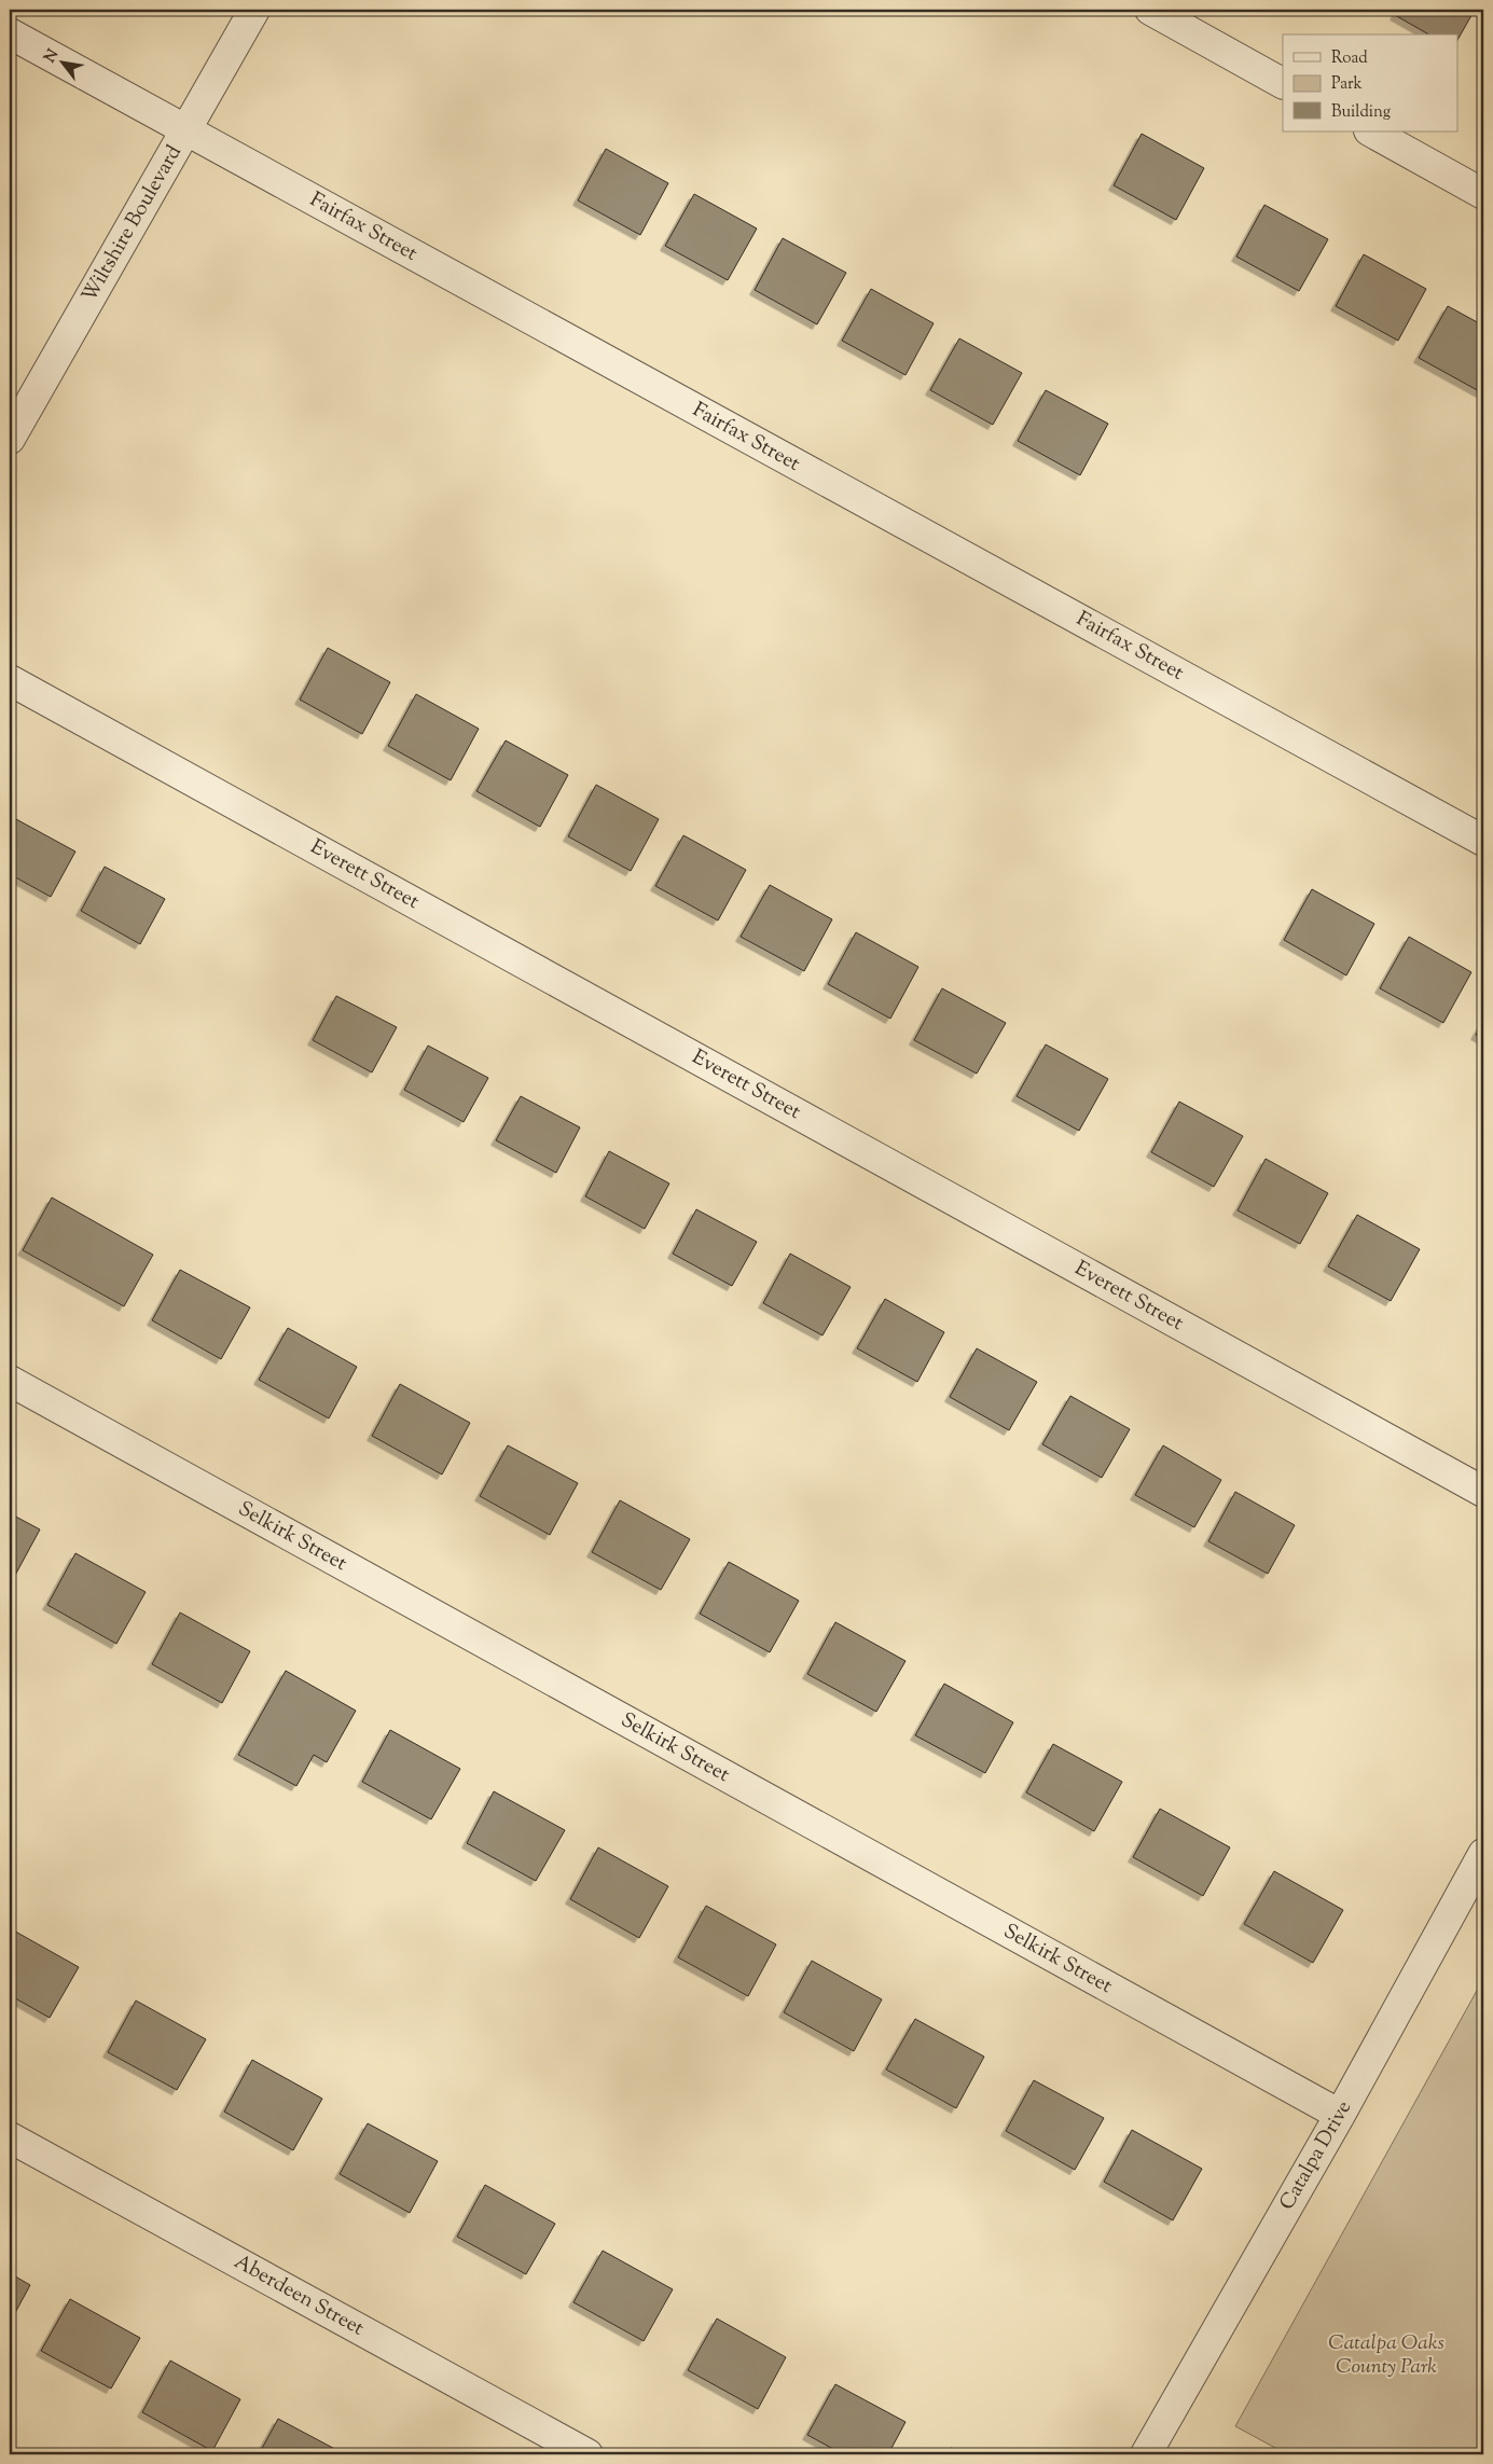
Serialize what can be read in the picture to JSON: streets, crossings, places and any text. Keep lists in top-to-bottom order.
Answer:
{
  "streets": {
    "street": [
      "Wiltshire Boulevard",
      "Fairfax Street",
      "Everett Street",
      "Selkirk Street",
      "Catalpa Drive",
      "Aberdeen Street"
    ]
  },
  "crossings": [
    ["Wiltshire Boulevard", "Fairfax Street"],
    ["Selkirk Street", "Catalpa Drive"]
  ],
  "parks": ["Catalpa Oaks County Park"],
  "legend": ["Road", "Park", "Building"],
  "north": "top left"
}
